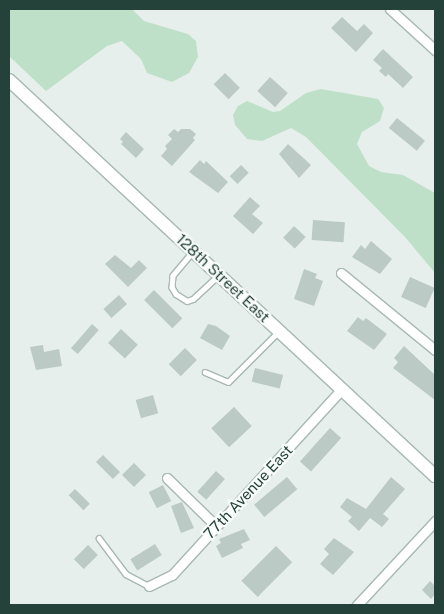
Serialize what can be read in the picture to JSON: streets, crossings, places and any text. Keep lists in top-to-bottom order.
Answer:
{
  "streets": {
    "street": ["128th Street East", "77th Avenue East"]
  },
  "crossings": [
    ["128th Street East", "77th Avenue East"]
  ]
}
